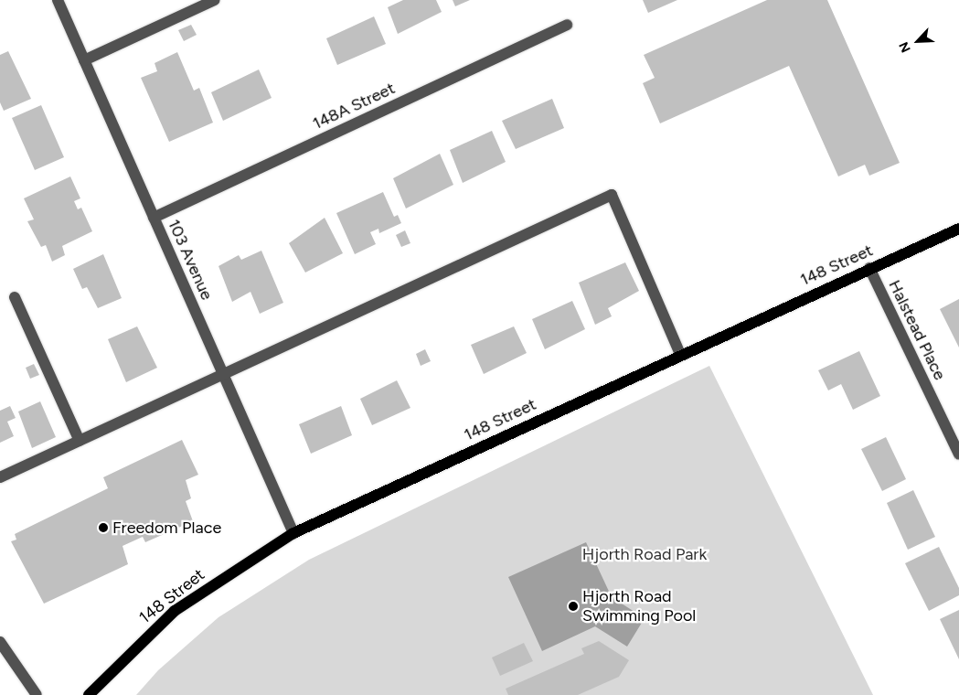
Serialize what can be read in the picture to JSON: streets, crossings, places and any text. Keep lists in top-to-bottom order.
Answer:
{
  "streets": {
    "main road": ["148 Street"],
    "street": ["148A Street", "103 Avenue", "Halstead Place"]
  },
  "crossings": [
    ["148A Street", "103 Avenue"],
    ["103 Avenue", "148 Street"],
    ["148 Street", "Halstead Place"]
  ],
  "parks": ["Hjorth Road Park"],
  "places": ["Freedom Place", "Hjorth Road Swimming Pool"],
  "north": "bottom left"
}
